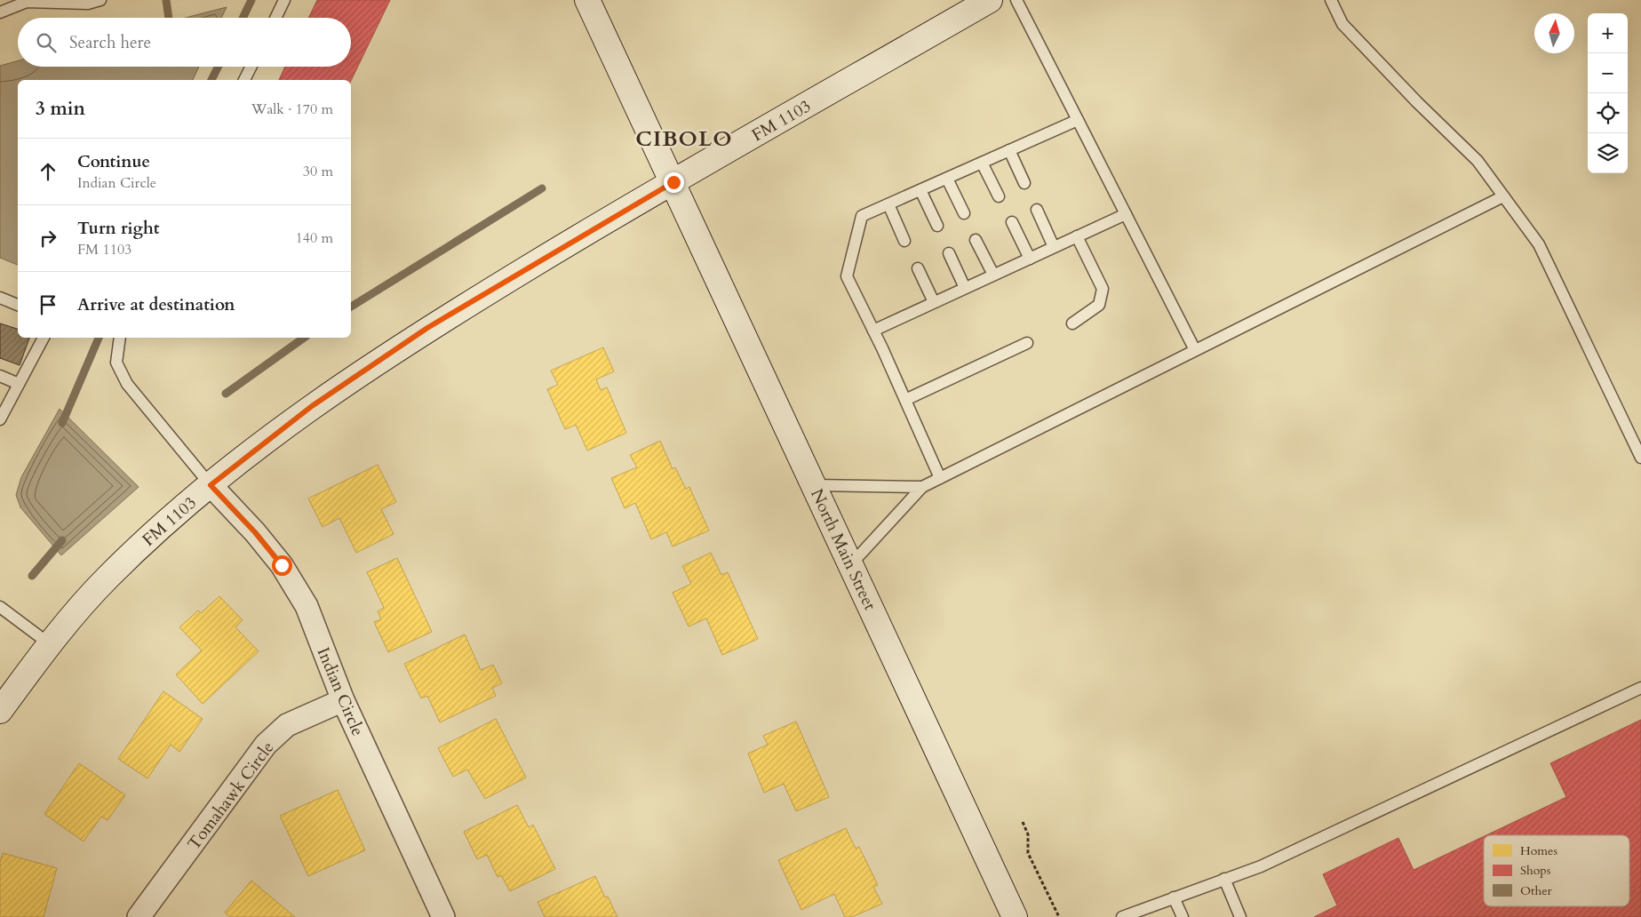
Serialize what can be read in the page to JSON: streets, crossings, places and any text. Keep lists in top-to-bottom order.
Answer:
{
  "streets": {
    "main road": ["FM 1103", "North Main Street"],
    "street": ["Indian Circle", "Tomahawk Circle"]
  },
  "crossings": [
    ["FM 1103", "North Main Street"],
    ["FM 1103", "Indian Circle"],
    ["Indian Circle", "Tomahawk Circle"]
  ],
  "districts": ["CIBOLO"],
  "legend": ["Homes", "Shops", "Other"],
  "north": "top",
  "page": {
    "map_buttons": ["+", "−"],
    "search": "Search here",
    "heading": ["3 min", "Walk · 170 m"],
    "list": [
      ["Continue", "Indian Circle", "30 m"],
      ["Turn right", "FM 1103", "140 m"],
      "Arrive at destination"
    ]
  }
}
